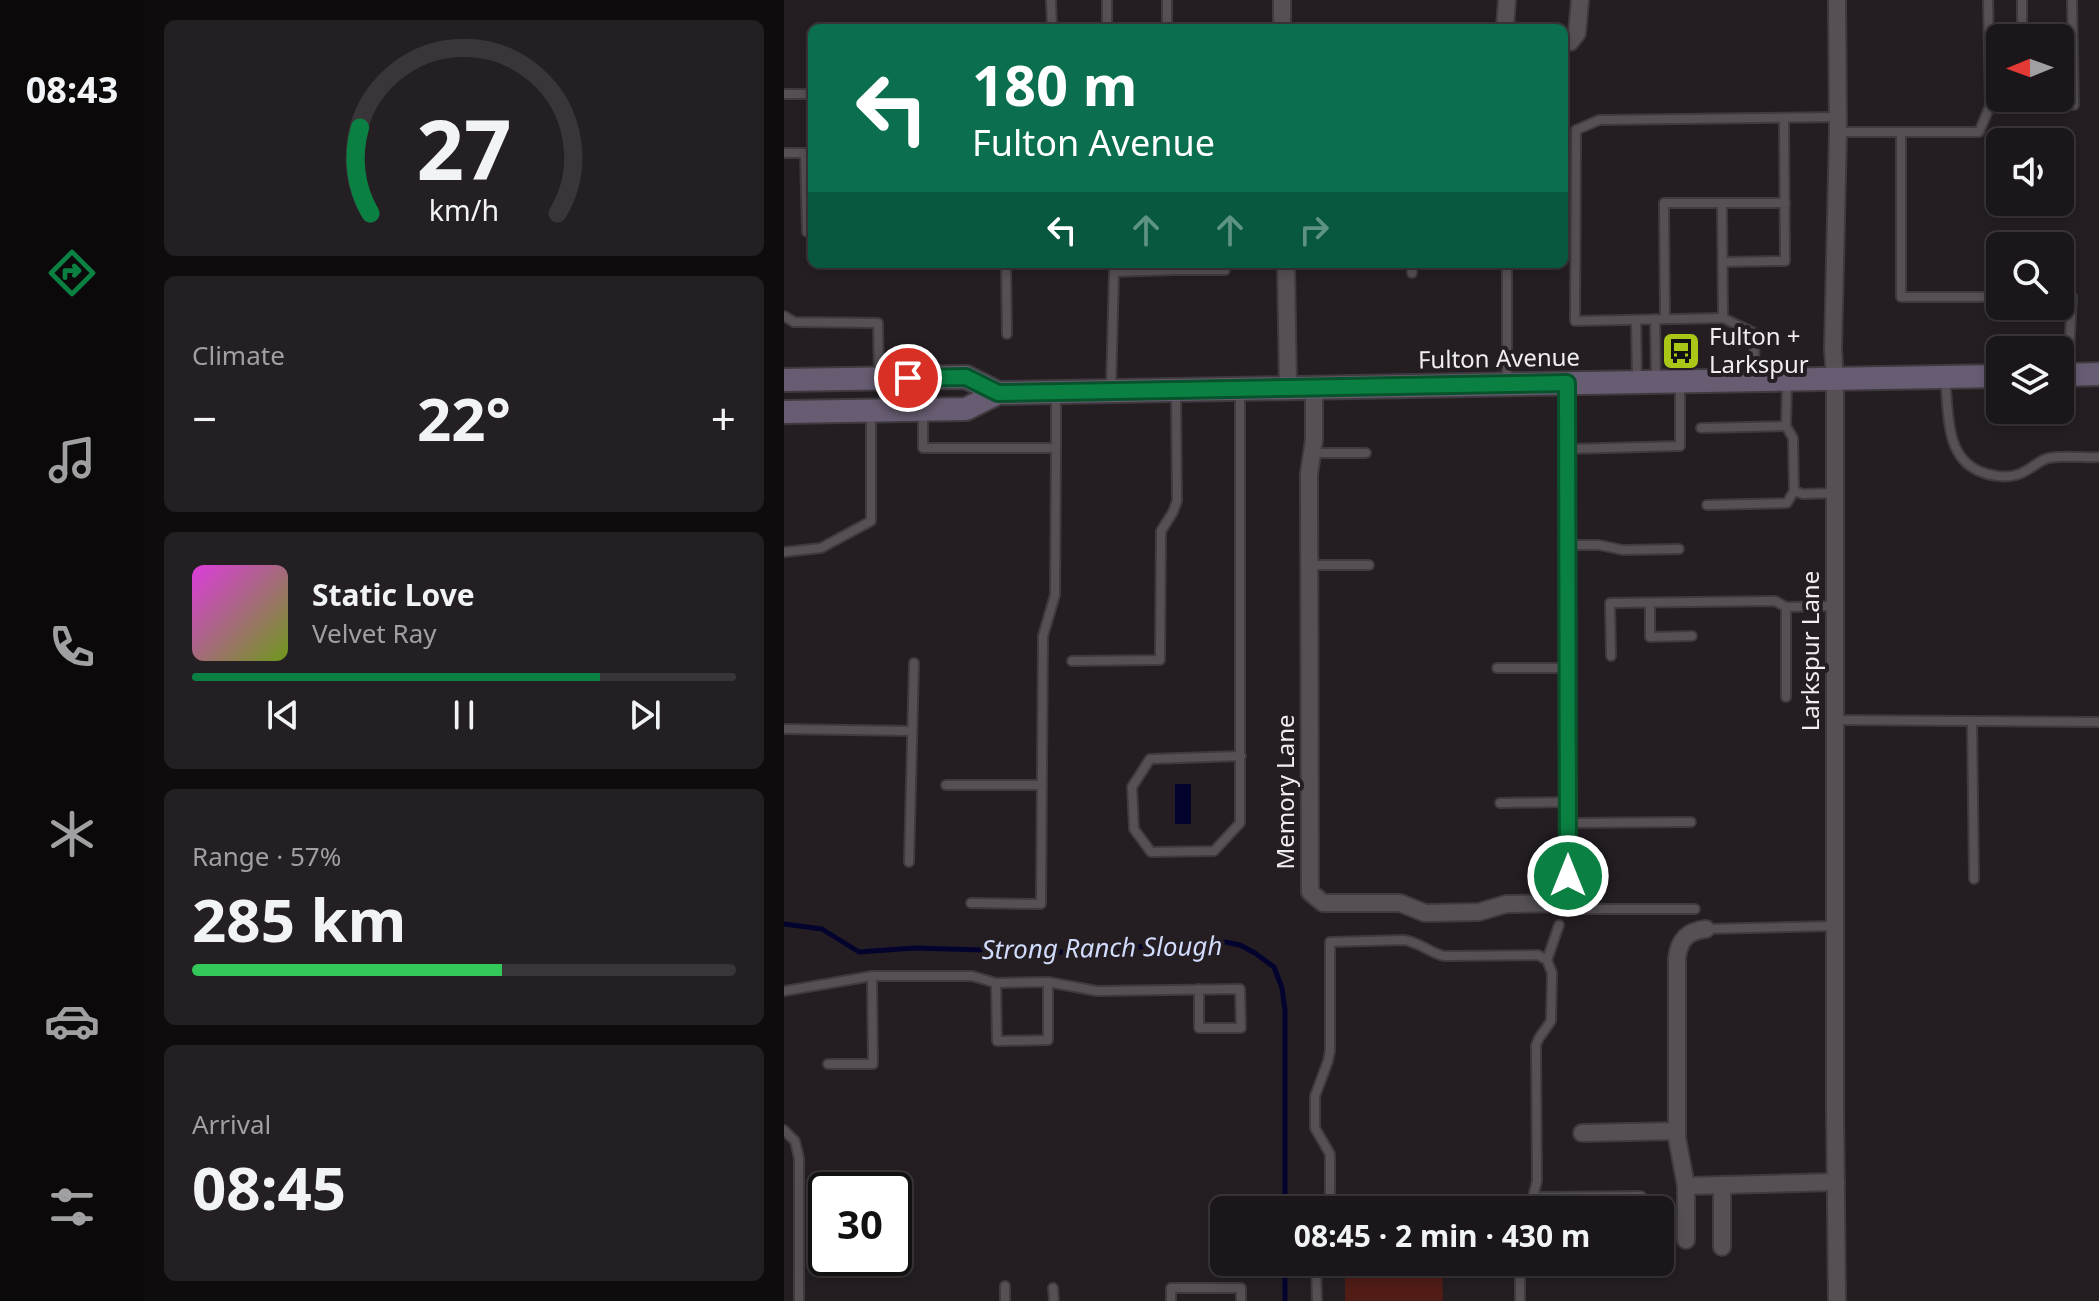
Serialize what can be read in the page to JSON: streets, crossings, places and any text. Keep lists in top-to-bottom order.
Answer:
{
  "streets": {
    "main road": ["Fulton Avenue"],
    "street": ["Larkspur Lane", "Memory Lane"]
  },
  "crossings": [
    ["Fulton Avenue", "Larkspur Lane"],
    ["Fulton Avenue", "Memory Lane"]
  ],
  "water": ["Strong Ranch Slough"],
  "places": {
    "bus stop": ["Fulton + Larkspur"]
  },
  "north": "left",
  "page": {
    "tabs": "08:43",
    "turn": ["180 m", "Fulton Avenue"],
    "tile": [
      "Climate",
      ["Range · 57%", "285 km"],
      ["Arrival", "08:45"]
    ],
    "heat": ["−", "22°", "+"],
    "song": ["Static Love", "Velvet Ray"],
    "limit": "30",
    "trip": "08:45 · 2 min · 430 m",
    "gauge": ["27", "km/h"]
  }
}
